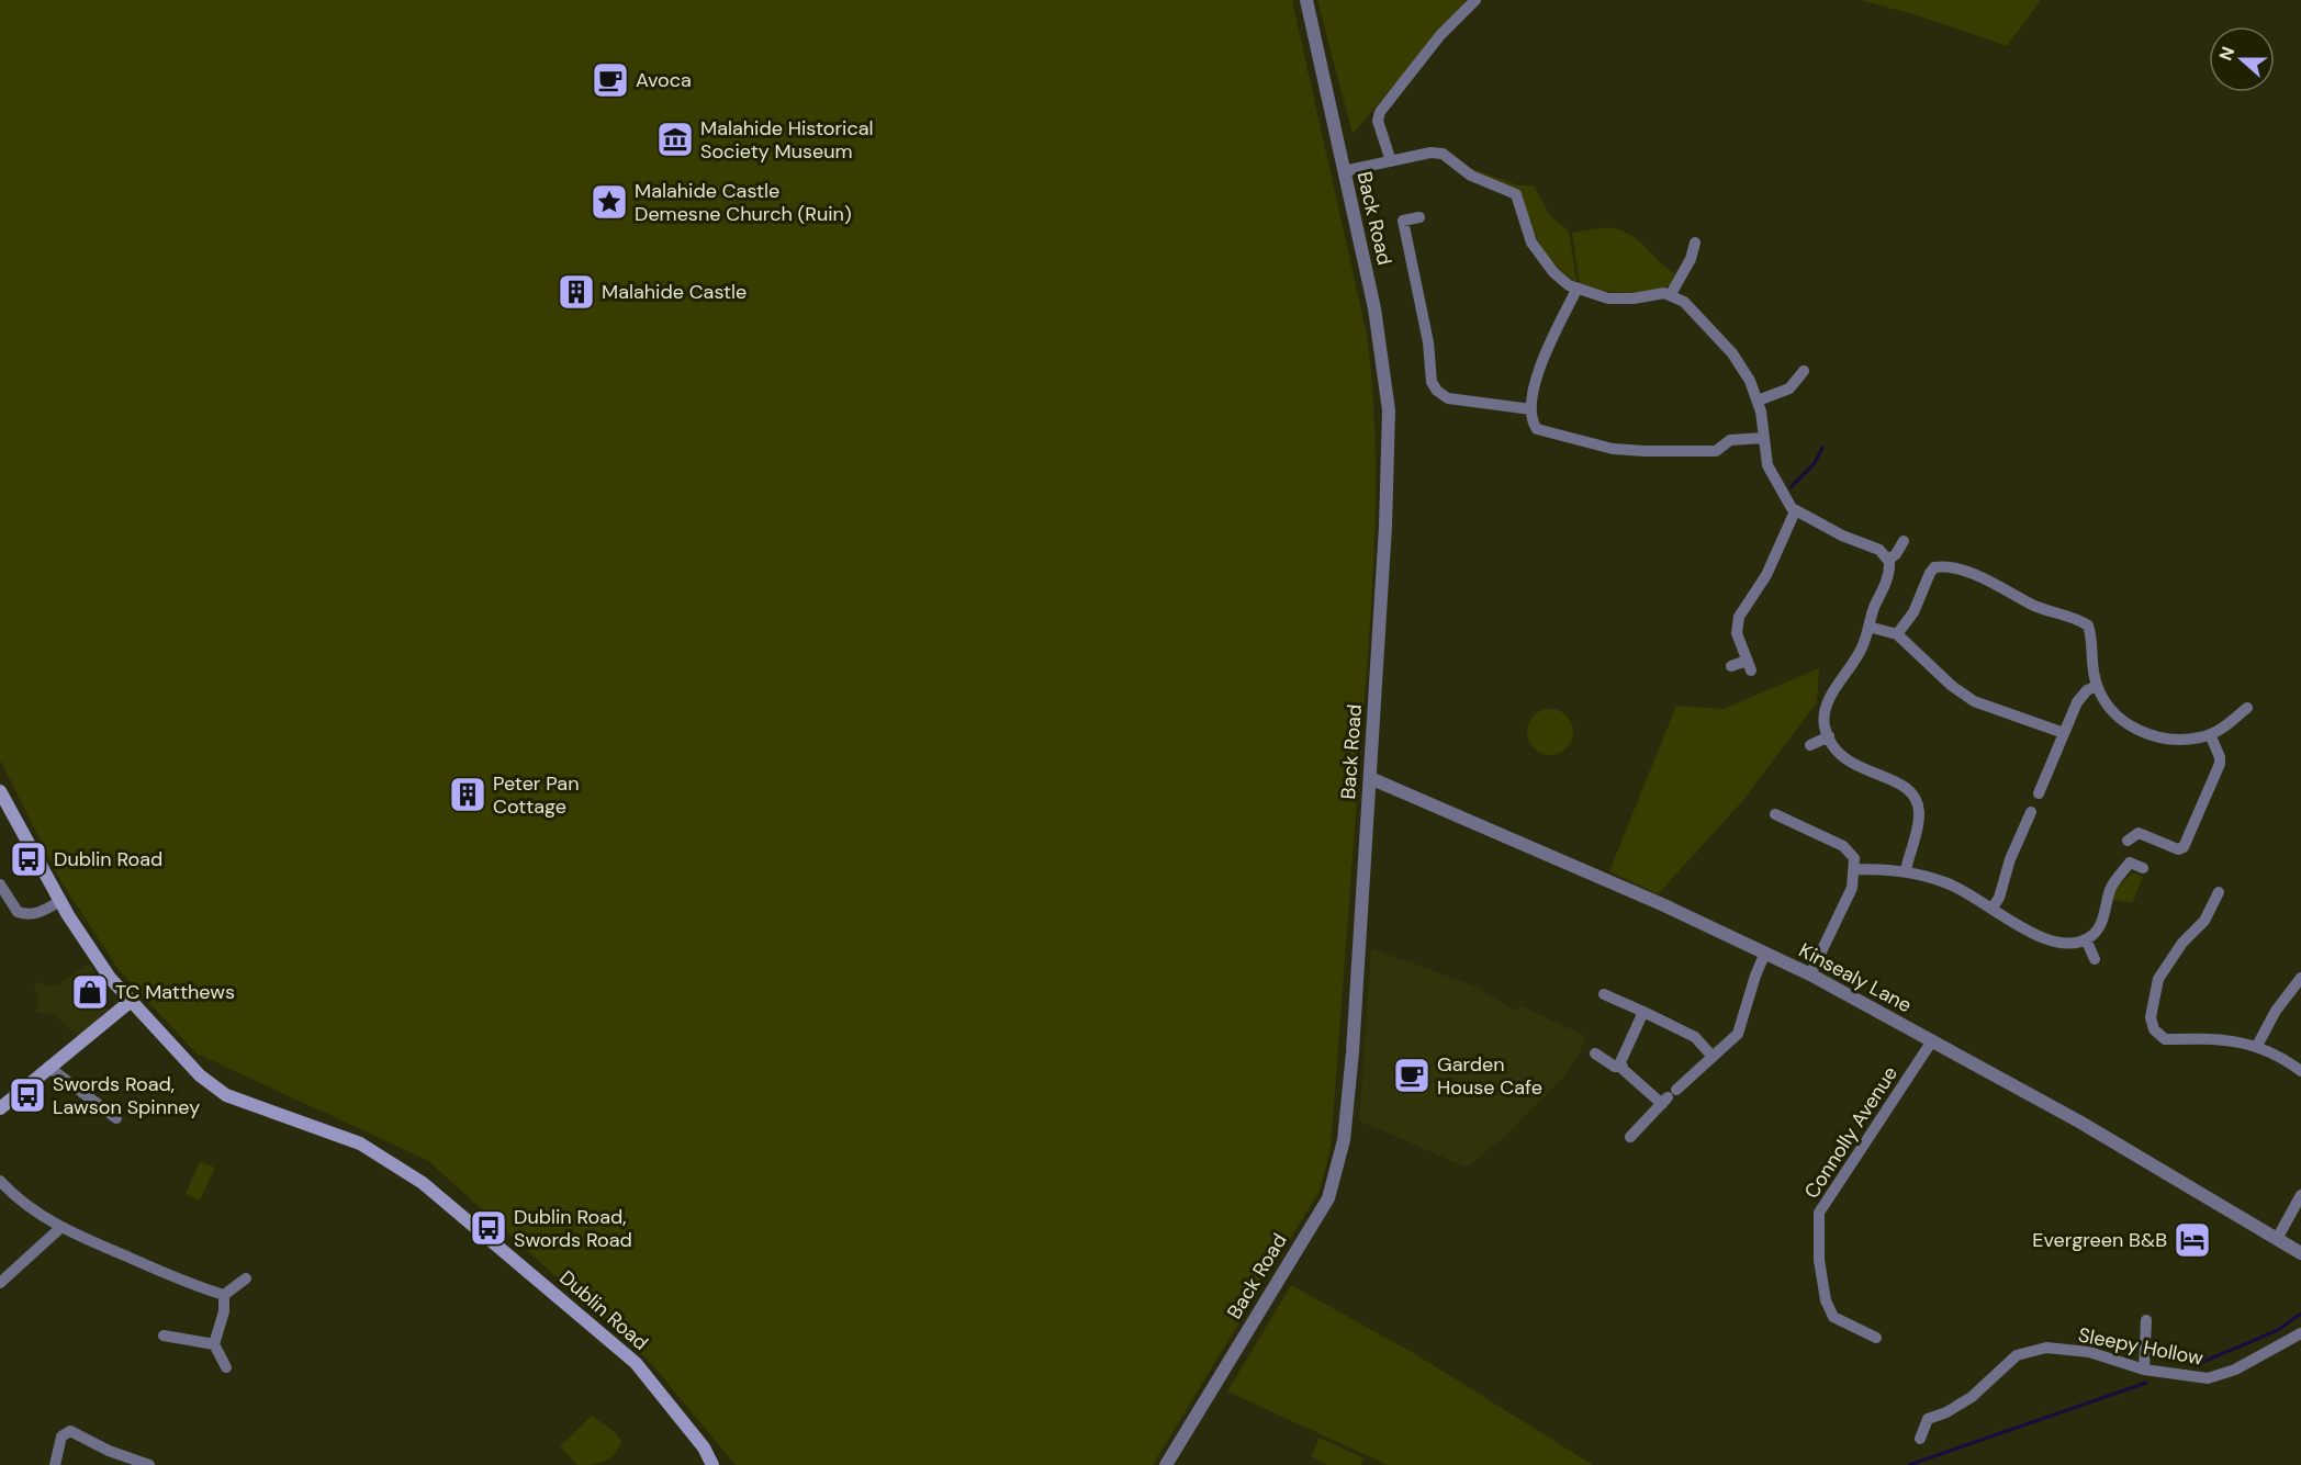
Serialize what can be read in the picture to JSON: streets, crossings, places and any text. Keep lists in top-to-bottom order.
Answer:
{
  "streets": {
    "main road": ["Dublin Road"],
    "street": [
      "Back Road",
      "Kinsealy Lane",
      "Connolly Avenue",
      "Sleepy Hollow"
    ]
  },
  "crossings": [
    ["Back Road", "Kinsealy Lane"],
    ["Kinsealy Lane", "Connolly Avenue"]
  ],
  "places": {
    "cafe": ["Avoca", "Garden House Cafe"],
    "museum": ["Malahide Historical Society Museum"],
    "place": ["Malahide Castle Demesne Church (Ruin)"],
    "building": ["Malahide Castle", "Peter Pan Cottage"],
    "bus stop": ["Dublin Road", "Swords Road, Lawson Spinney", "Dublin Road, Swords Road"],
    "shop": ["TC Matthews"],
    "hotel": ["Evergreen B&B"]
  },
  "north": "left"
}
